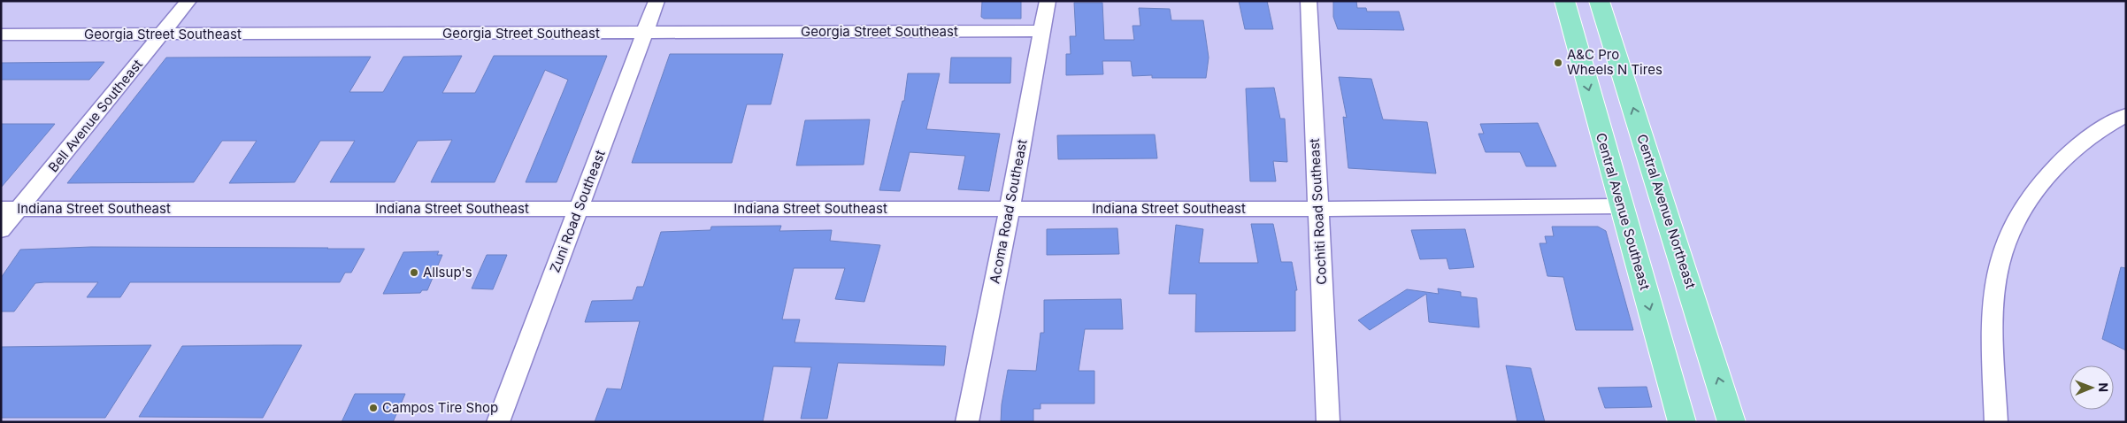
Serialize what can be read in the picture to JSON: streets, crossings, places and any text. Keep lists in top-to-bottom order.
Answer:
{
  "streets": {
    "main road": ["Central Avenue Southeast", "Central Avenue Northeast"],
    "street": [
      "Georgia Street Southeast",
      "Bell Avenue Southeast",
      "Indiana Street Southeast",
      "Zuni Road Southeast",
      "Acoma Road Southeast",
      "Cochiti Road Southeast"
    ]
  },
  "crossings": [
    ["Georgia Street Southeast", "Bell Avenue Southeast"],
    ["Georgia Street Southeast", "Zuni Road Southeast"],
    ["Georgia Street Southeast", "Acoma Road Southeast"],
    ["Bell Avenue Southeast", "Indiana Street Southeast"],
    ["Indiana Street Southeast", "Zuni Road Southeast"],
    ["Indiana Street Southeast", "Acoma Road Southeast"],
    ["Indiana Street Southeast", "Cochiti Road Southeast"],
    ["Indiana Street Southeast", "Central Avenue Southeast"]
  ],
  "one_way": ["Central Avenue Southeast", "Central Avenue Northeast"],
  "places": ["A&C Pro Wheels N Tires", "Allsup's", "Campos Tire Shop"],
  "north": "right"
}
